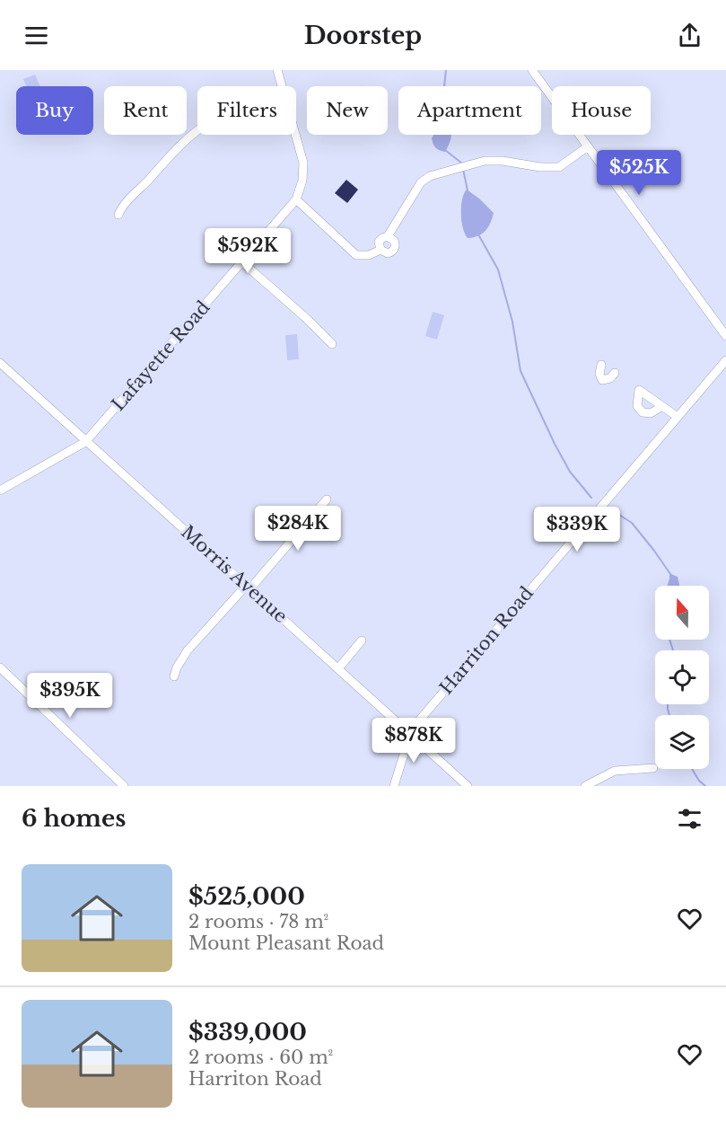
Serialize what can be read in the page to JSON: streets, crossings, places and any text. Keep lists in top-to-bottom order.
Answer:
{
  "streets": {
    "street": ["Lafayette Road", "Morris Avenue", "Harriton Road"]
  },
  "crossings": [
    ["Lafayette Road", "Morris Avenue"],
    ["Morris Avenue", "Harriton Road"]
  ],
  "north": "top",
  "page": {
    "header": "Doorstep",
    "chip": [
      "Buy",
      "Rent",
      "Filters",
      "New",
      "Apartment",
      "House"
    ],
    "price": [
      "$525K",
      "$592K",
      "$284K",
      "$339K",
      "$395K",
      "$878K"
    ],
    "heading": "6 homes",
    "list": [
      {
        "name": "$525,000",
        "note": "2 rooms · 78 m² · Mount Pleasant Road"
      },
      {
        "name": "$339,000",
        "note": "2 rooms · 60 m² · Harriton Road"
      }
    ]
  }
}
